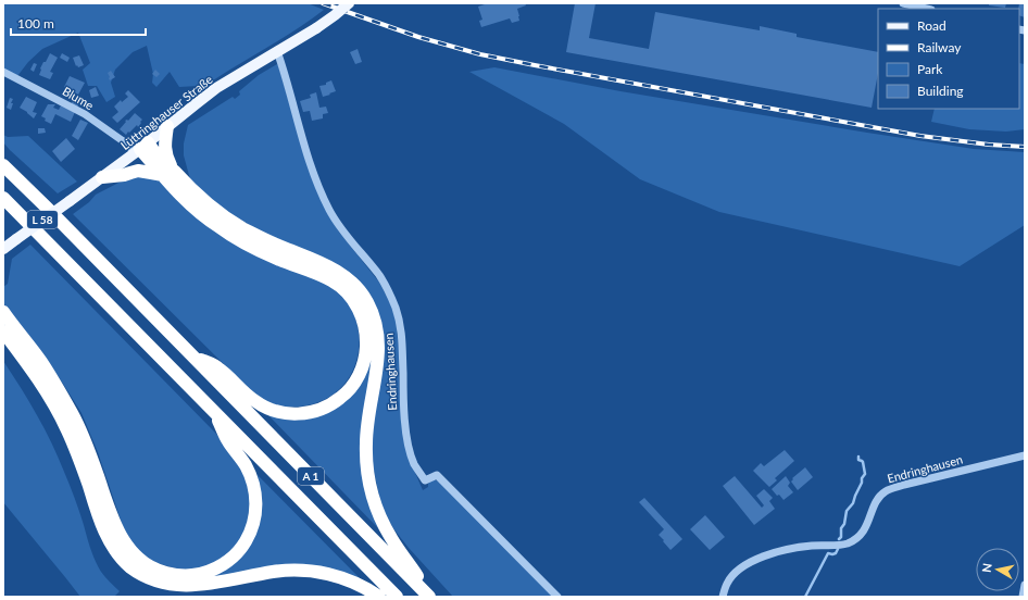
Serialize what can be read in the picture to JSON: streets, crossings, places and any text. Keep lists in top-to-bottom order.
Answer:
{
  "streets": {
    "highway": ["A 1"],
    "main road": ["Lüttringhauser Straße", "L 58"],
    "street": ["Blume", "Endringhausen"]
  },
  "crossings": [
    ["Blume", "Lüttringhauser Straße"],
    ["Lüttringhauser Straße", "Endringhausen"]
  ],
  "legend": [
    "Road",
    "Railway",
    "Park",
    "Building"
  ],
  "scale_bar": "100 m",
  "north": "left"
}
